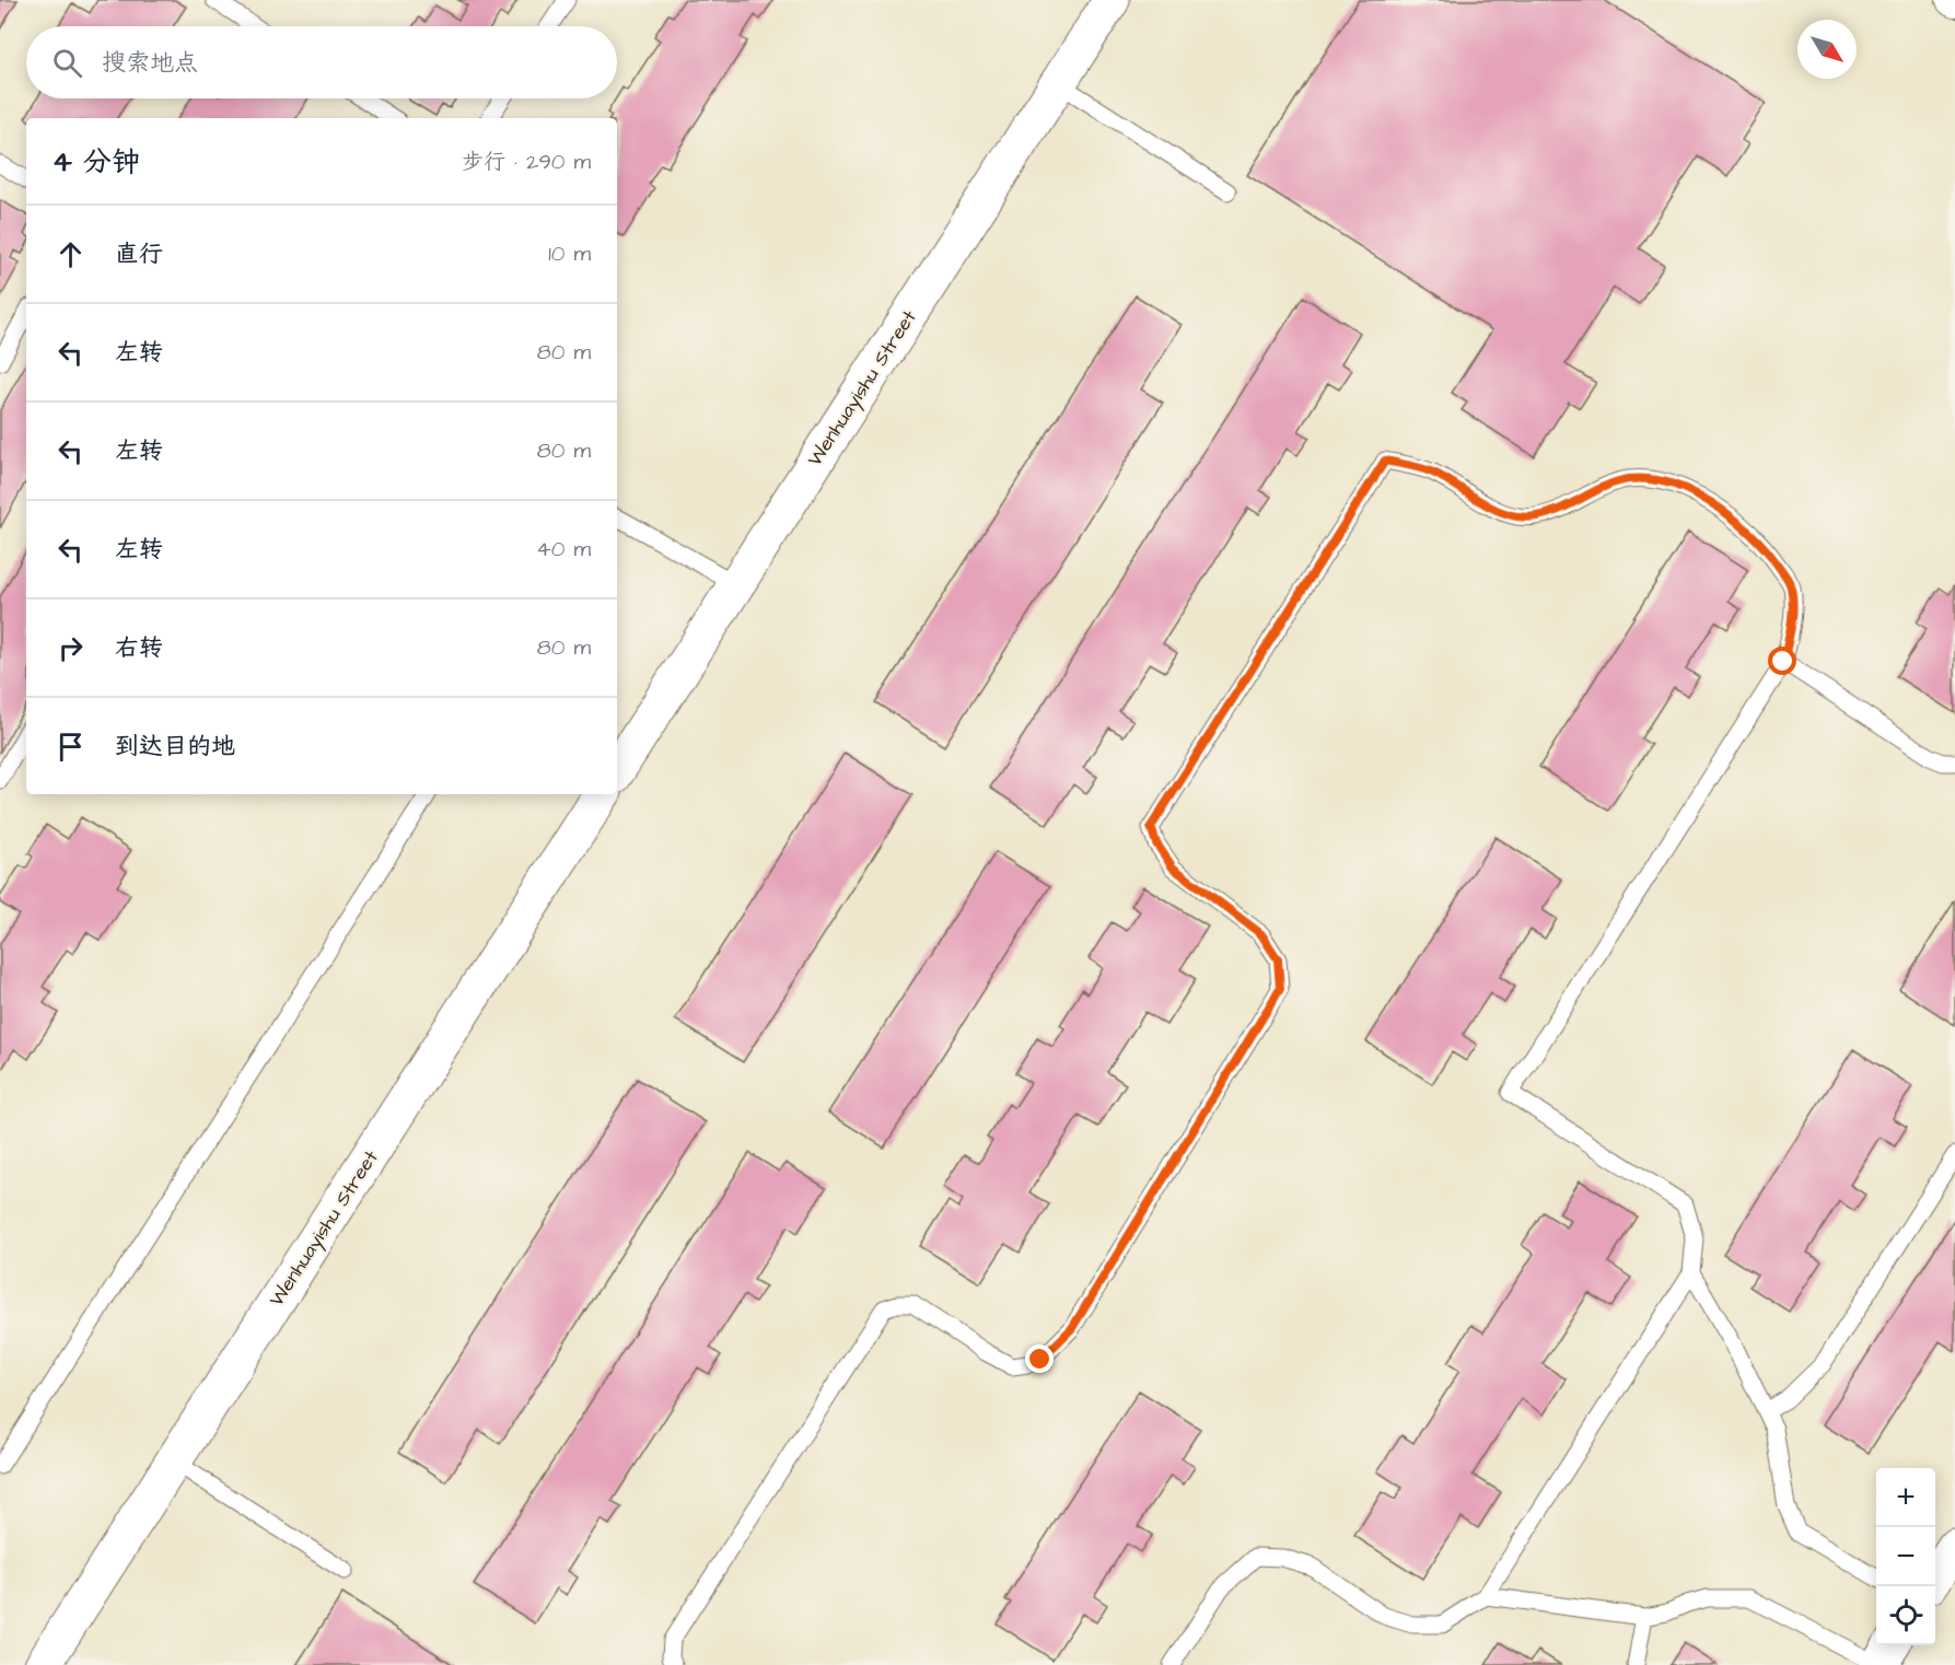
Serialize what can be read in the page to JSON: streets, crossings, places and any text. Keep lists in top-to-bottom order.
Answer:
{
  "streets": {
    "street": ["Wenhuayishu Street"]
  },
  "north": "bottom right",
  "page": {
    "search": "搜索地点",
    "heading": ["4 分钟", "步行 · 290 m"],
    "list": [
      ["直行", "10 m"],
      ["左转", "80 m"],
      ["左转", "80 m"],
      ["左转", "40 m"],
      ["右转", "80 m"],
      "到达目的地"
    ],
    "map_buttons": ["+", "−"]
  }
}
